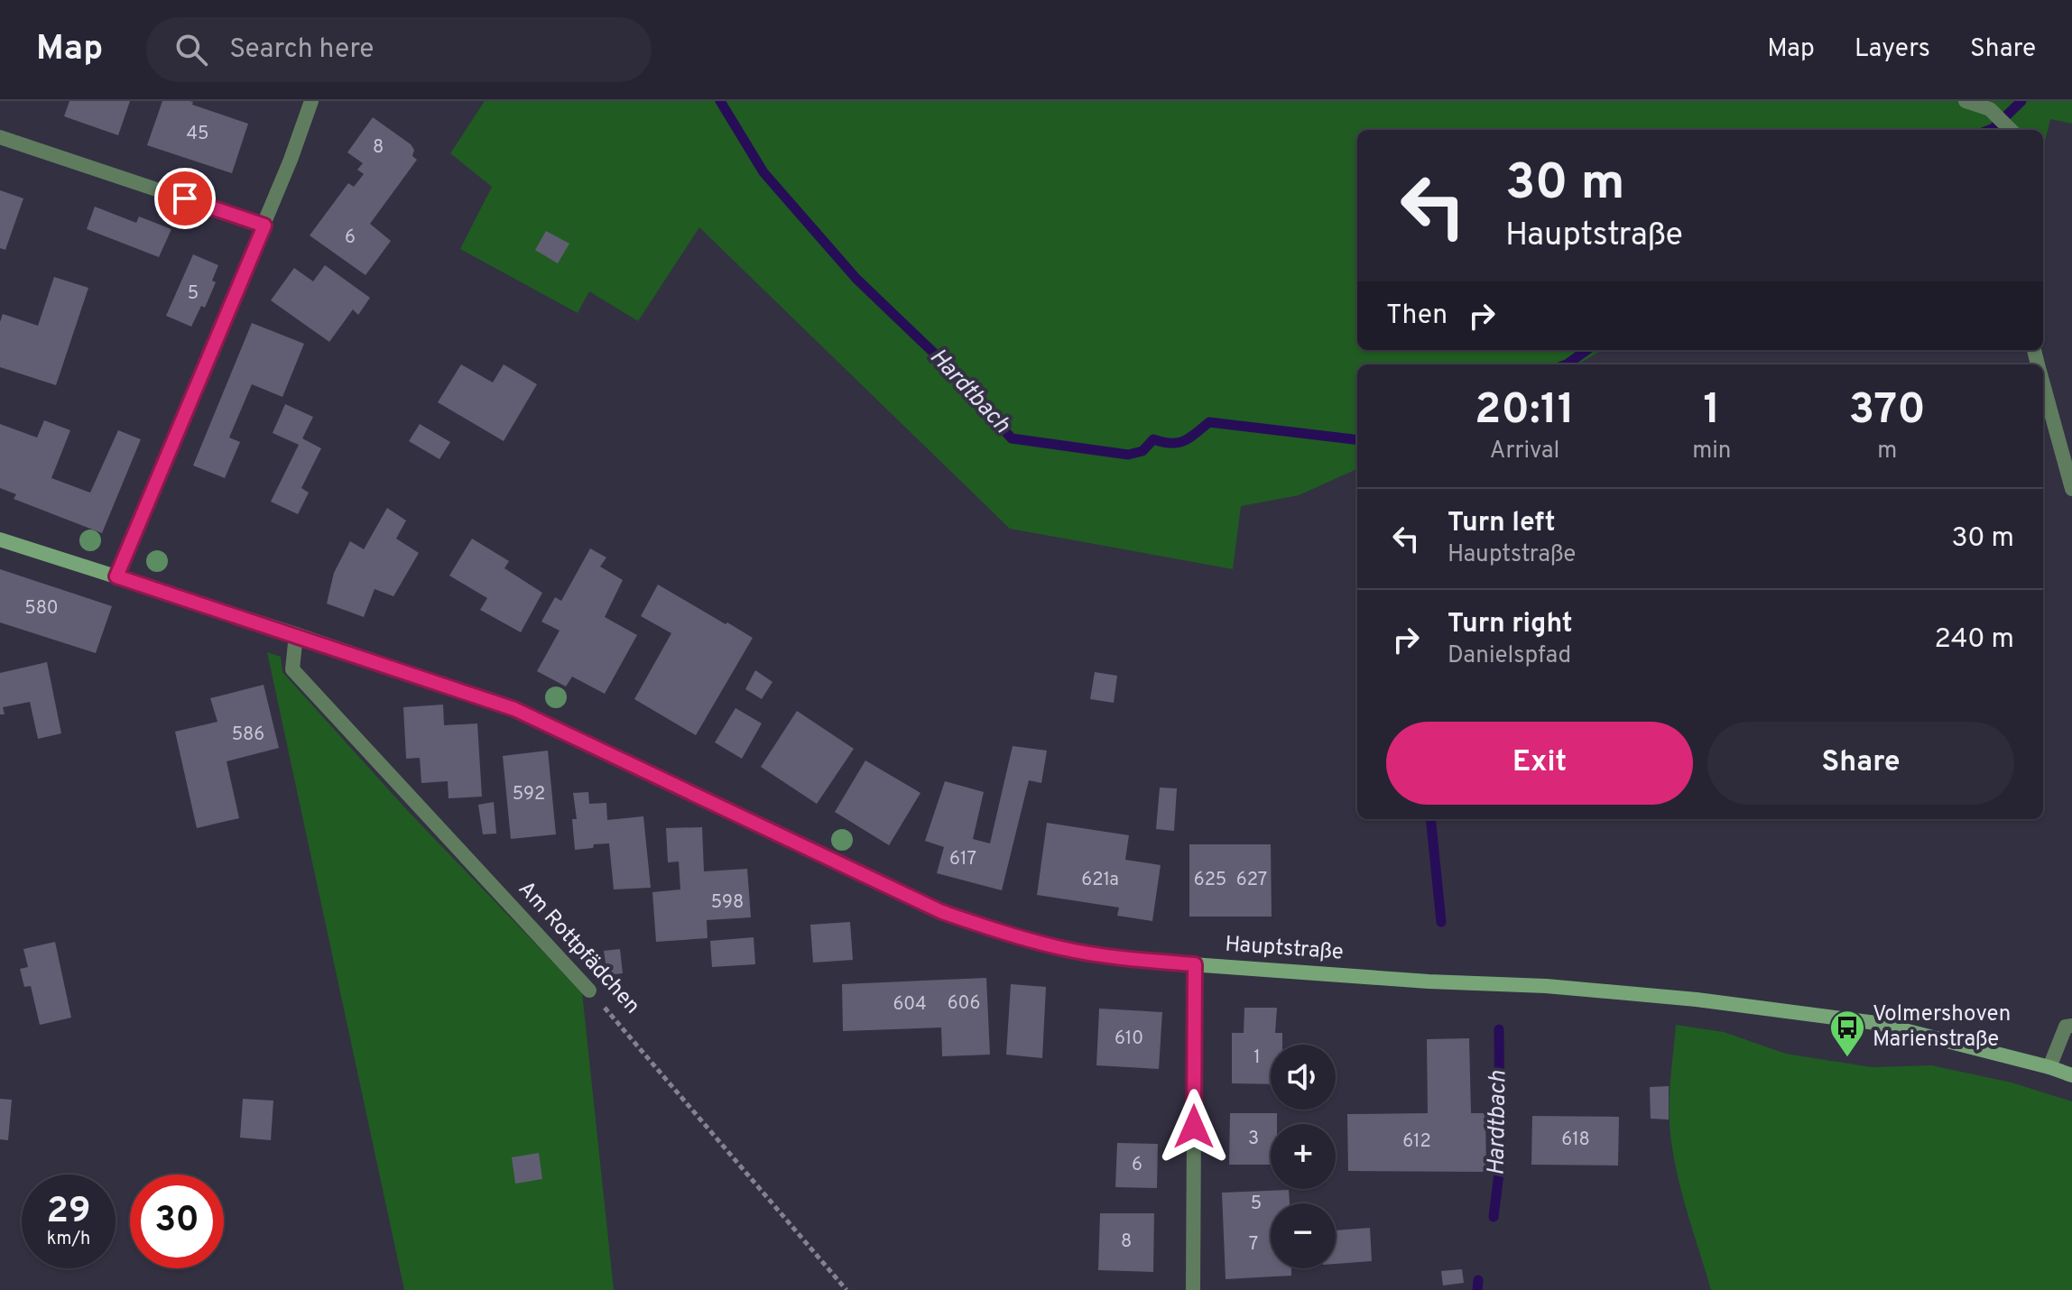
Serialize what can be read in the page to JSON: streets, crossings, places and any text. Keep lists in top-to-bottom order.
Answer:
{
  "streets": {
    "main road": ["Hauptstraße"],
    "street": ["Am Rottpfädchen"]
  },
  "crossings": [
    ["Am Rottpfädchen", "Hauptstraße"]
  ],
  "water": ["Hardtbach"],
  "places": {
    "bus stop": ["Volmershoven Marienstraße"]
  },
  "house_numbers": [
    "45",
    "8",
    "6",
    "5",
    "580",
    "586",
    "592",
    "617",
    "621a",
    "625",
    "627",
    "598",
    "606",
    "604",
    "610",
    "1",
    "3",
    "618",
    "612",
    "6",
    "5",
    "8",
    "7"
  ],
  "page": {
    "header": "Map",
    "search": "Search here",
    "nav": ["Map", "Layers", "Share"],
    "turn": ["30 m", "Hauptstraße"],
    "then": "Then",
    "eta": [
      "20:11",
      "Arrival",
      "1",
      "min",
      "370",
      "m"
    ],
    "list": [
      {
        "name": "Turn left",
        "note": "Hauptstraße",
        "value": "30 m"
      },
      {
        "name": "Turn right",
        "note": "Danielspfad",
        "value": "240 m"
      }
    ],
    "buttons": ["Exit", "Share"],
    "map_buttons": ["+", "−"],
    "speed": "29 km/h",
    "limit": "30"
  }
}
